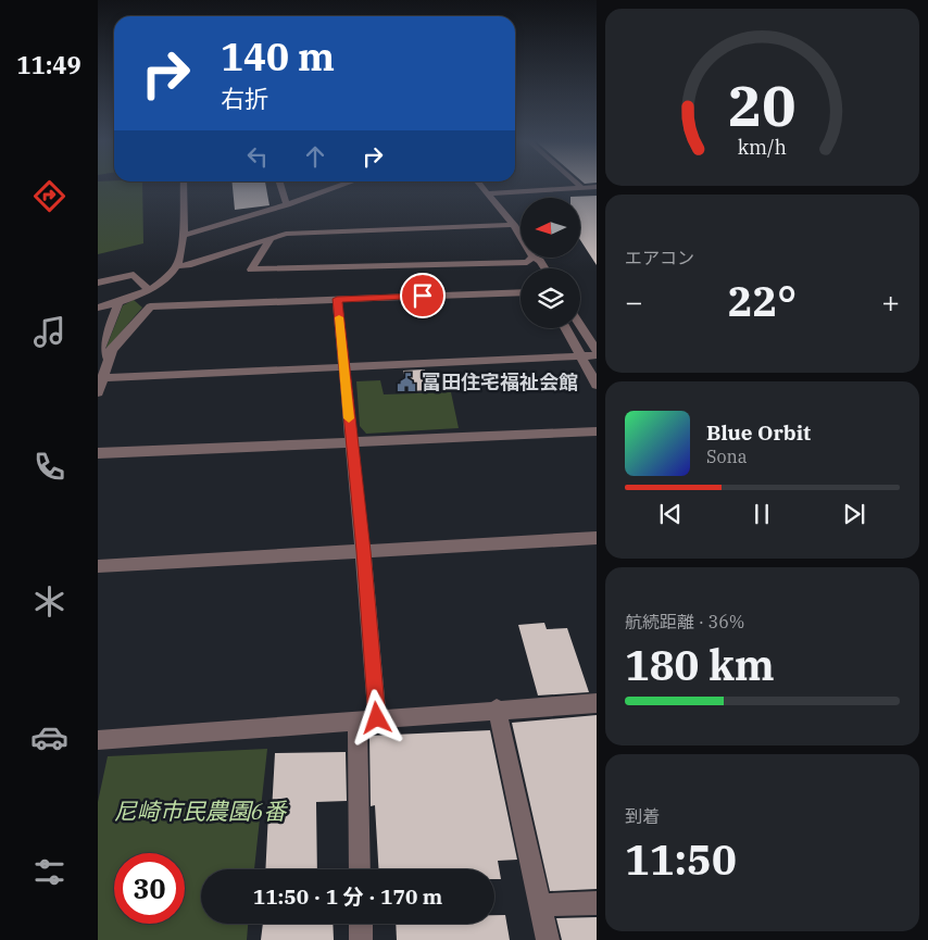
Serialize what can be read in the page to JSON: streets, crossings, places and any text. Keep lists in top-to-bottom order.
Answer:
{
  "parks": ["尼崎市民農園6番"],
  "places": {
    "public building": ["冨田住宅福祉会館"]
  },
  "north": "left",
  "page": {
    "tabs": "11:49",
    "turn": ["140 m", "右折"],
    "tile": [
      "エアコン",
      ["航続距離 · 36%", "180 km"],
      ["到着", "11:50"]
    ],
    "heat": ["−", "22°", "+"],
    "song": ["Blue Orbit", "Sona"],
    "limit": "30",
    "trip": "11:50 · 1 分 · 170 m",
    "gauge": ["20", "km/h"]
  }
}
